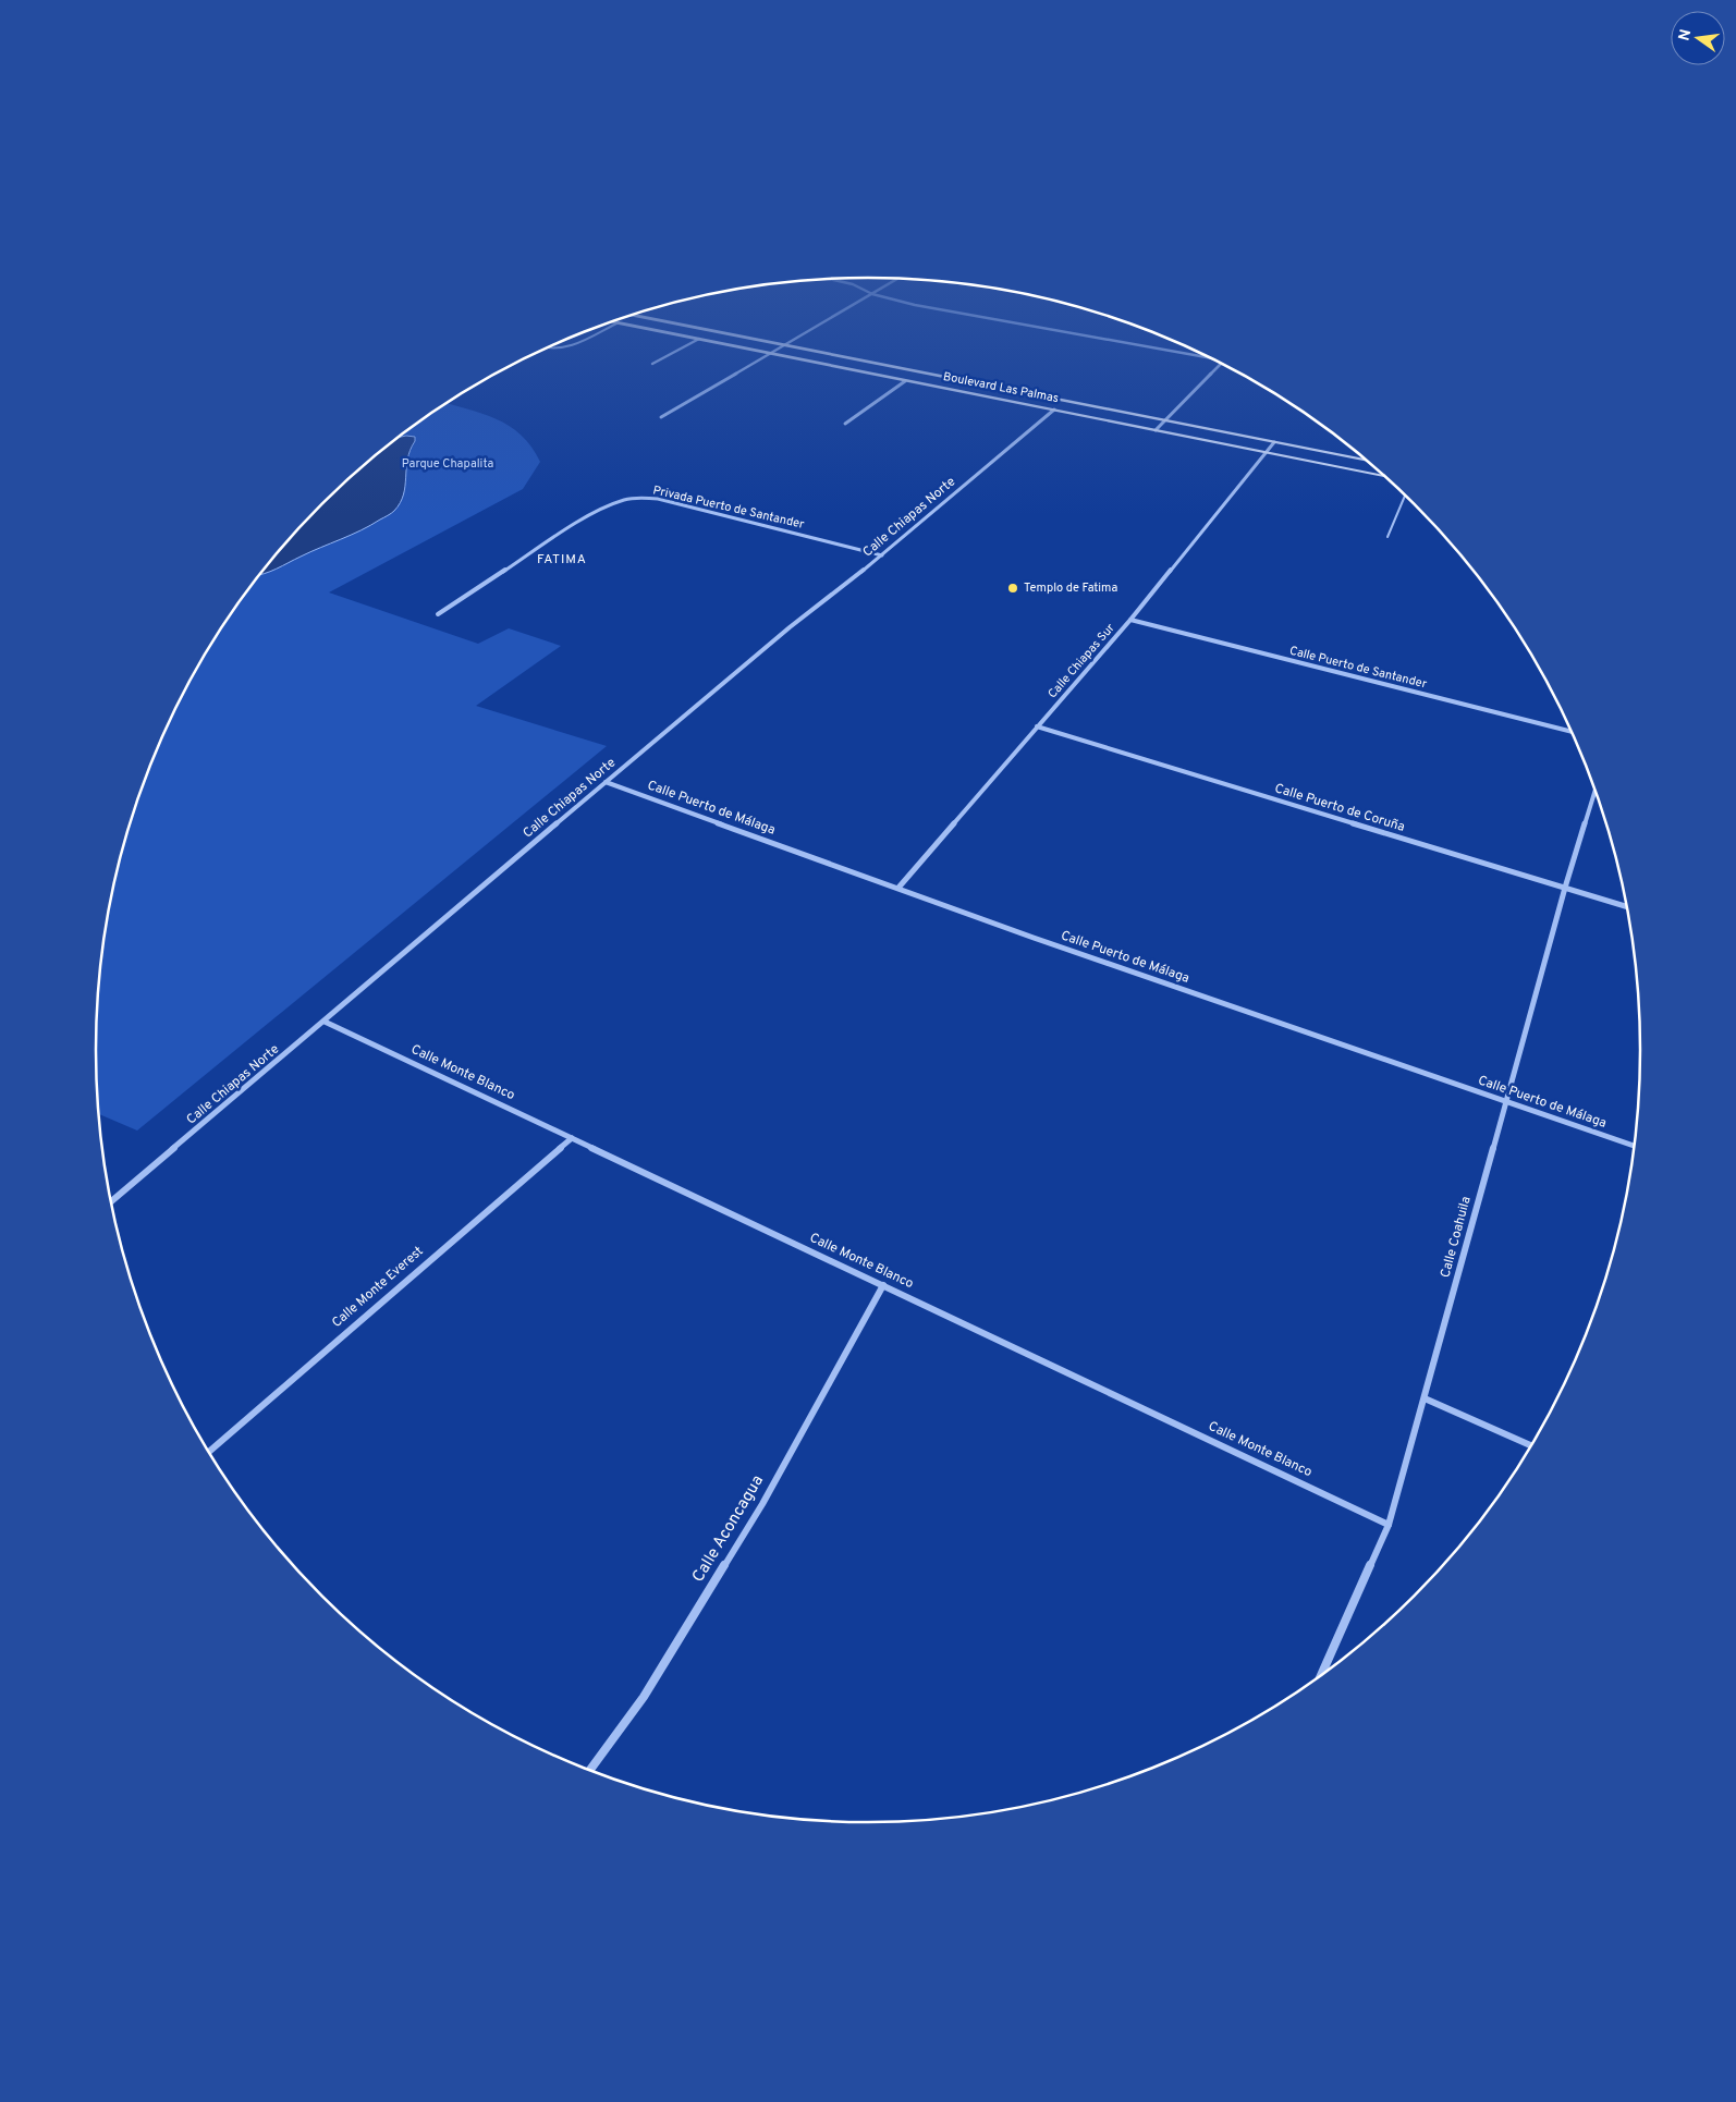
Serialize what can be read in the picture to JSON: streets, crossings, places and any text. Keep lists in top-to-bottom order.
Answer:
{
  "streets": {
    "street": [
      "Boulevard Las Palmas",
      "Privada Puerto de Santander",
      "Calle Chiapas Norte",
      "Calle Chiapas Sur",
      "Calle Puerto de Santander",
      "Calle Puerto de Málaga",
      "Calle Puerto de Coruña",
      "Calle Monte Blanco",
      "Calle Coahuila",
      "Calle Monte Everest",
      "Calle Aconcagua"
    ]
  },
  "crossings": [
    ["Boulevard Las Palmas", "Calle Chiapas Norte"],
    ["Boulevard Las Palmas", "Calle Chiapas Sur"],
    ["Privada Puerto de Santander", "Calle Chiapas Norte"],
    ["Calle Chiapas Norte", "Calle Puerto de Málaga"],
    ["Calle Chiapas Norte", "Calle Monte Blanco"],
    ["Calle Chiapas Sur", "Calle Puerto de Santander"],
    ["Calle Chiapas Sur", "Calle Puerto de Málaga"],
    ["Calle Chiapas Sur", "Calle Puerto de Coruña"],
    ["Calle Puerto de Málaga", "Calle Coahuila"],
    ["Calle Puerto de Coruña", "Calle Coahuila"],
    ["Calle Monte Blanco", "Calle Coahuila"],
    ["Calle Monte Blanco", "Calle Monte Everest"],
    ["Calle Monte Blanco", "Calle Aconcagua"]
  ],
  "districts": ["FATIMA"],
  "parks": ["Parque Chapalita"],
  "places": ["Templo de Fatima"],
  "north": "left"
}
